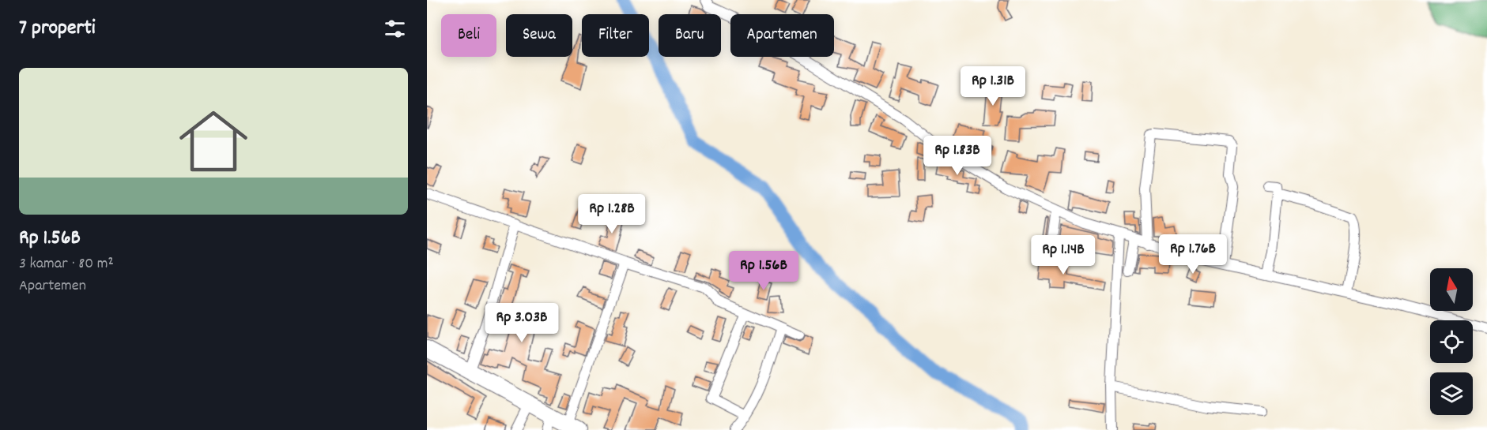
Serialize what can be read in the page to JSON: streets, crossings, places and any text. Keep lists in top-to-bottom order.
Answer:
{
  "north": "top",
  "page": {
    "heading": "7 properti",
    "chip": [
      "Beli",
      "Sewa",
      "Filter",
      "Baru",
      "Apartemen"
    ],
    "list": [
      {
        "name": "Rp 1.56B",
        "note": "3 kamar · 80 m² · Apartemen"
      }
    ],
    "price": [
      "Rp 1.31B",
      "Rp 1.83B",
      "Rp 1.28B",
      "Rp 1.76B",
      "Rp 1.14B",
      "Rp 1.56B",
      "Rp 3.03B"
    ]
  }
}
